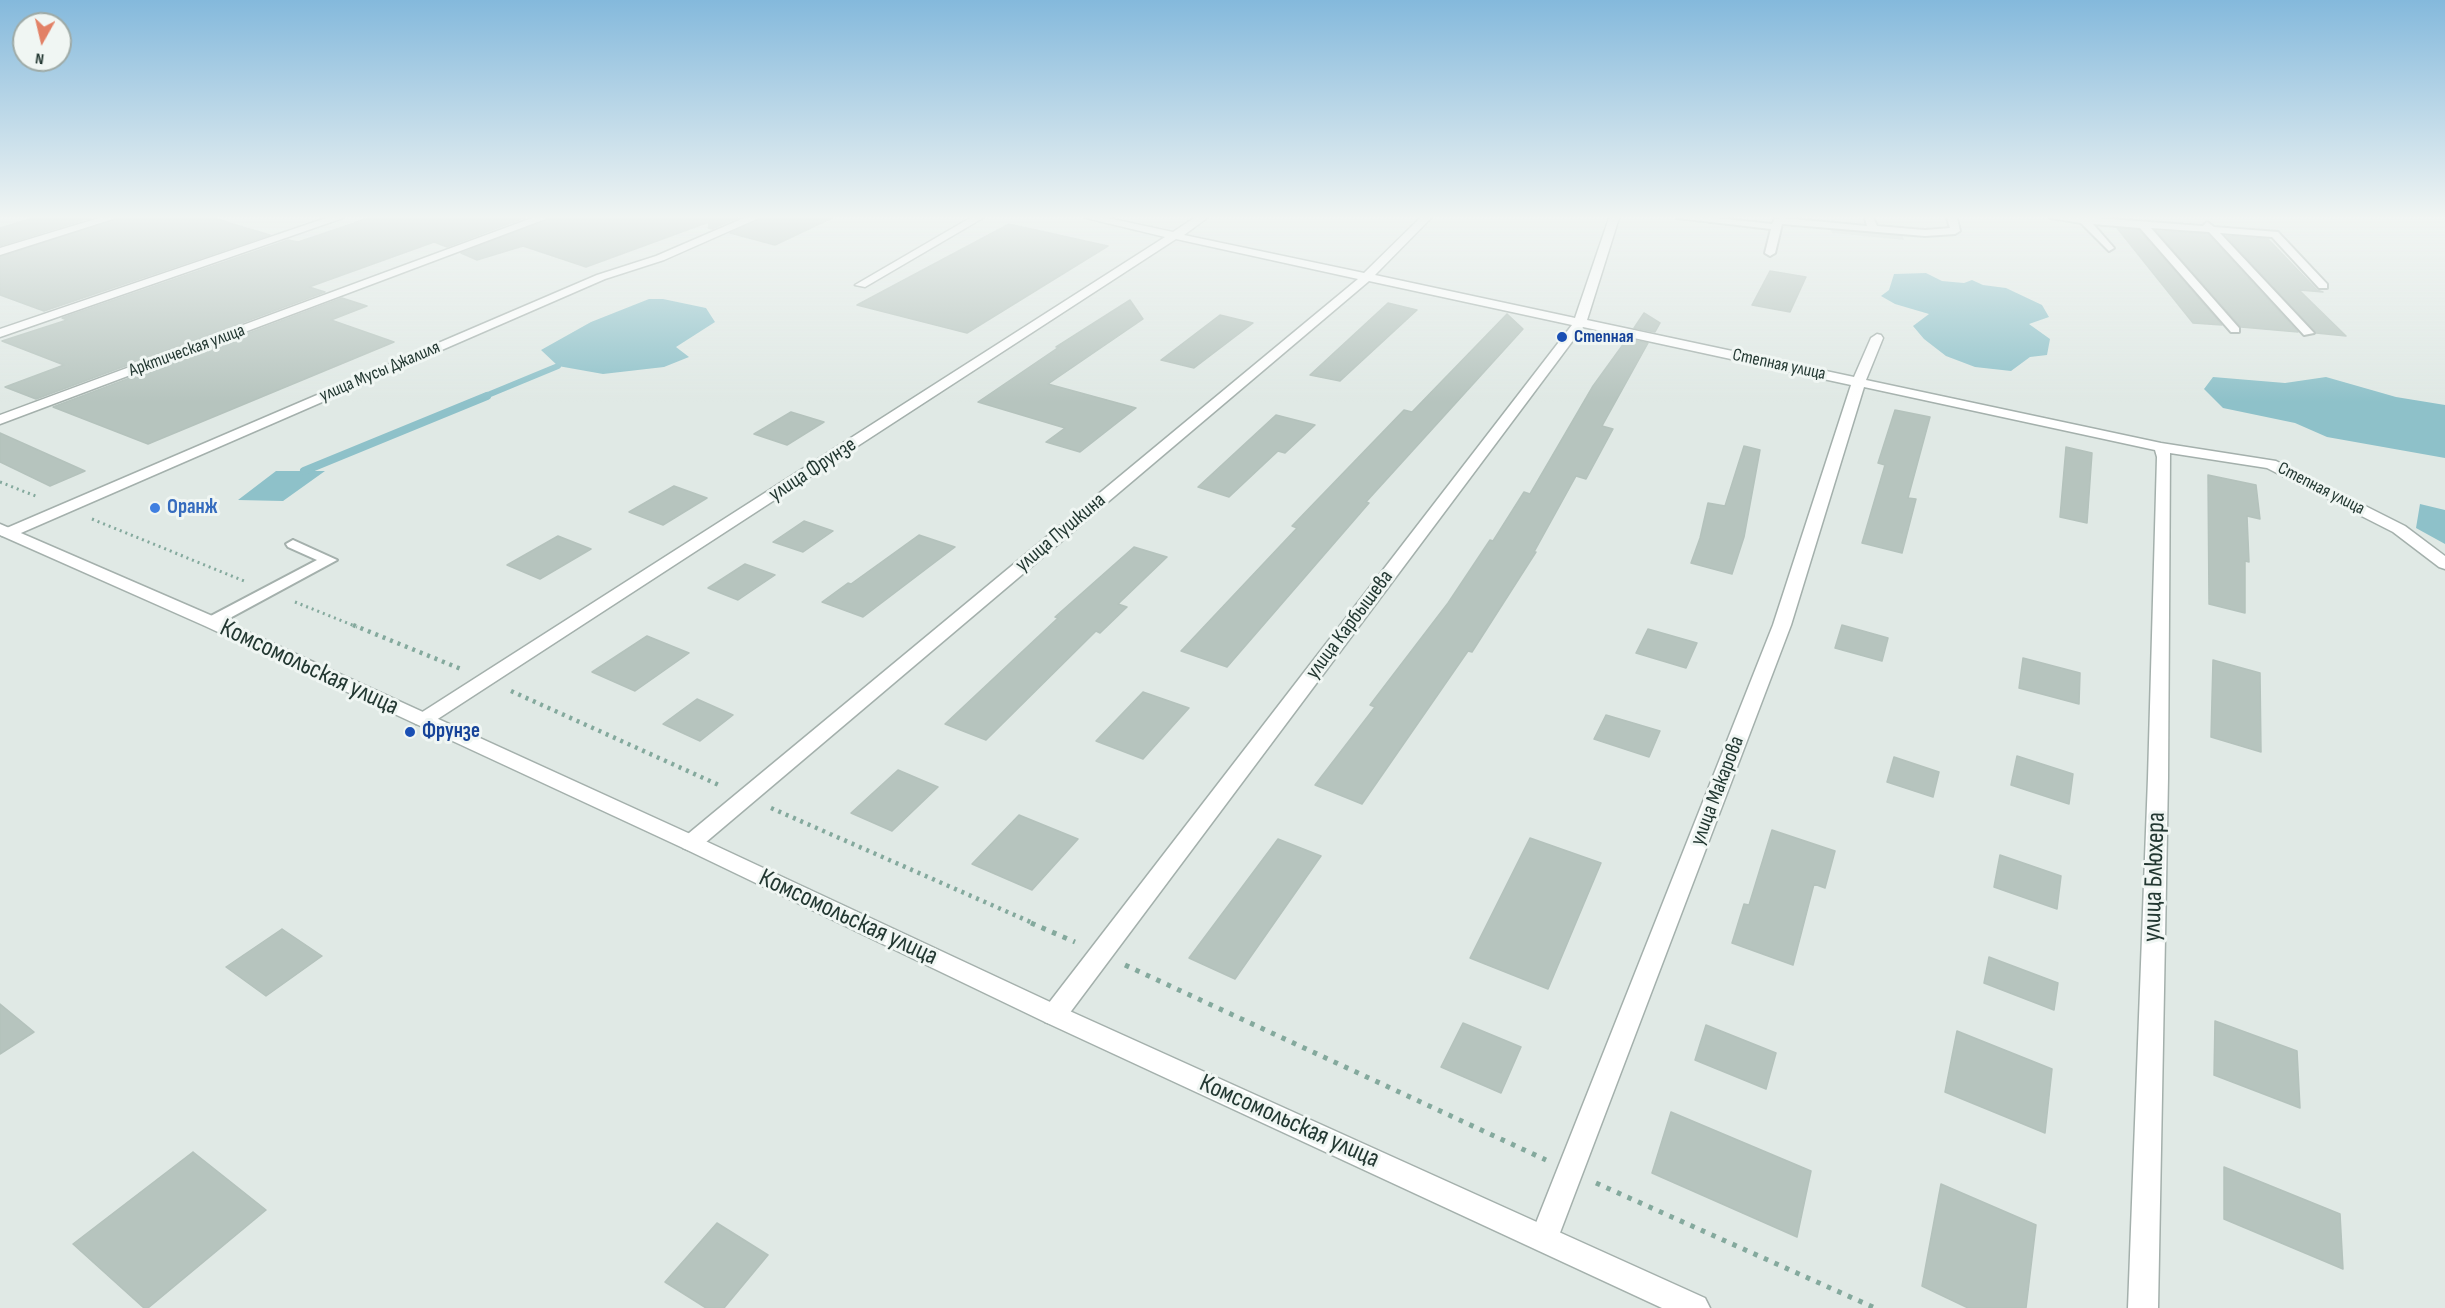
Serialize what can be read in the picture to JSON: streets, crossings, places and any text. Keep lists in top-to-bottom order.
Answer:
{
  "streets": {
    "street": [
      "Арктическая улица",
      "Степная улица",
      "улица Мусы Джалиля",
      "улица Фрунзе",
      "улица Пушкина",
      "улица Карбышева",
      "Комсомольская улица",
      "улица Макарова",
      "улица Блюхера"
    ]
  },
  "crossings": [
    ["Степная улица", "улица Карбышева"],
    ["Степная улица", "улица Макарова"],
    ["Степная улица", "улица Блюхера"],
    ["улица Мусы Джалиля", "Комсомольская улица"],
    ["улица Фрунзе", "Комсомольская улица"],
    ["улица Пушкина", "Комсомольская улица"],
    ["улица Карбышева", "Комсомольская улица"],
    ["Комсомольская улица", "улица Макарова"]
  ],
  "places": ["Степная", "Оранж", "Фрунзе"],
  "north": "bottom"
}
